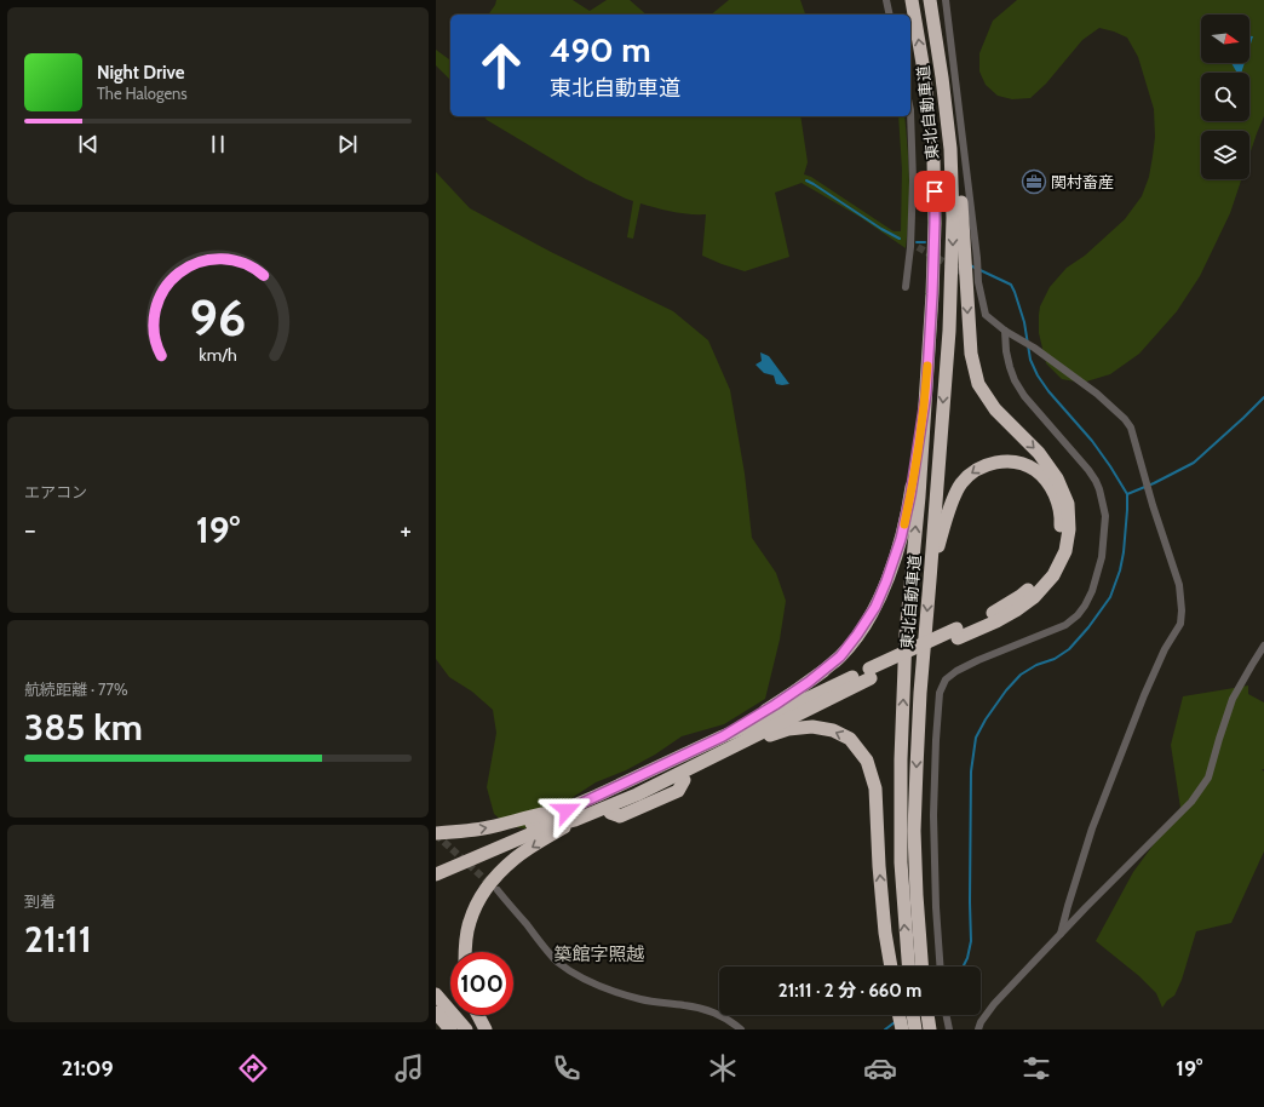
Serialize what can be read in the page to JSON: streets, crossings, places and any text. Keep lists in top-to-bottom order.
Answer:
{
  "streets": {
    "highway": ["東北自動車道"]
  },
  "districts": ["築館字照越"],
  "places": {
    "office": ["関村畜産"]
  },
  "north": "right",
  "page": {
    "turn": ["490 m", "東北自動車道"],
    "song": ["Night Drive", "The Halogens"],
    "tile": [
      "エアコン",
      ["航続距離 · 77%", "385 km"],
      ["到着", "21:11"]
    ],
    "heat": ["−", "19°", "+"],
    "limit": "100",
    "trip": "21:11 · 2 分 · 660 m",
    "tabs": ["21:09", "19°"],
    "gauge": ["96", "km/h"]
  }
}
